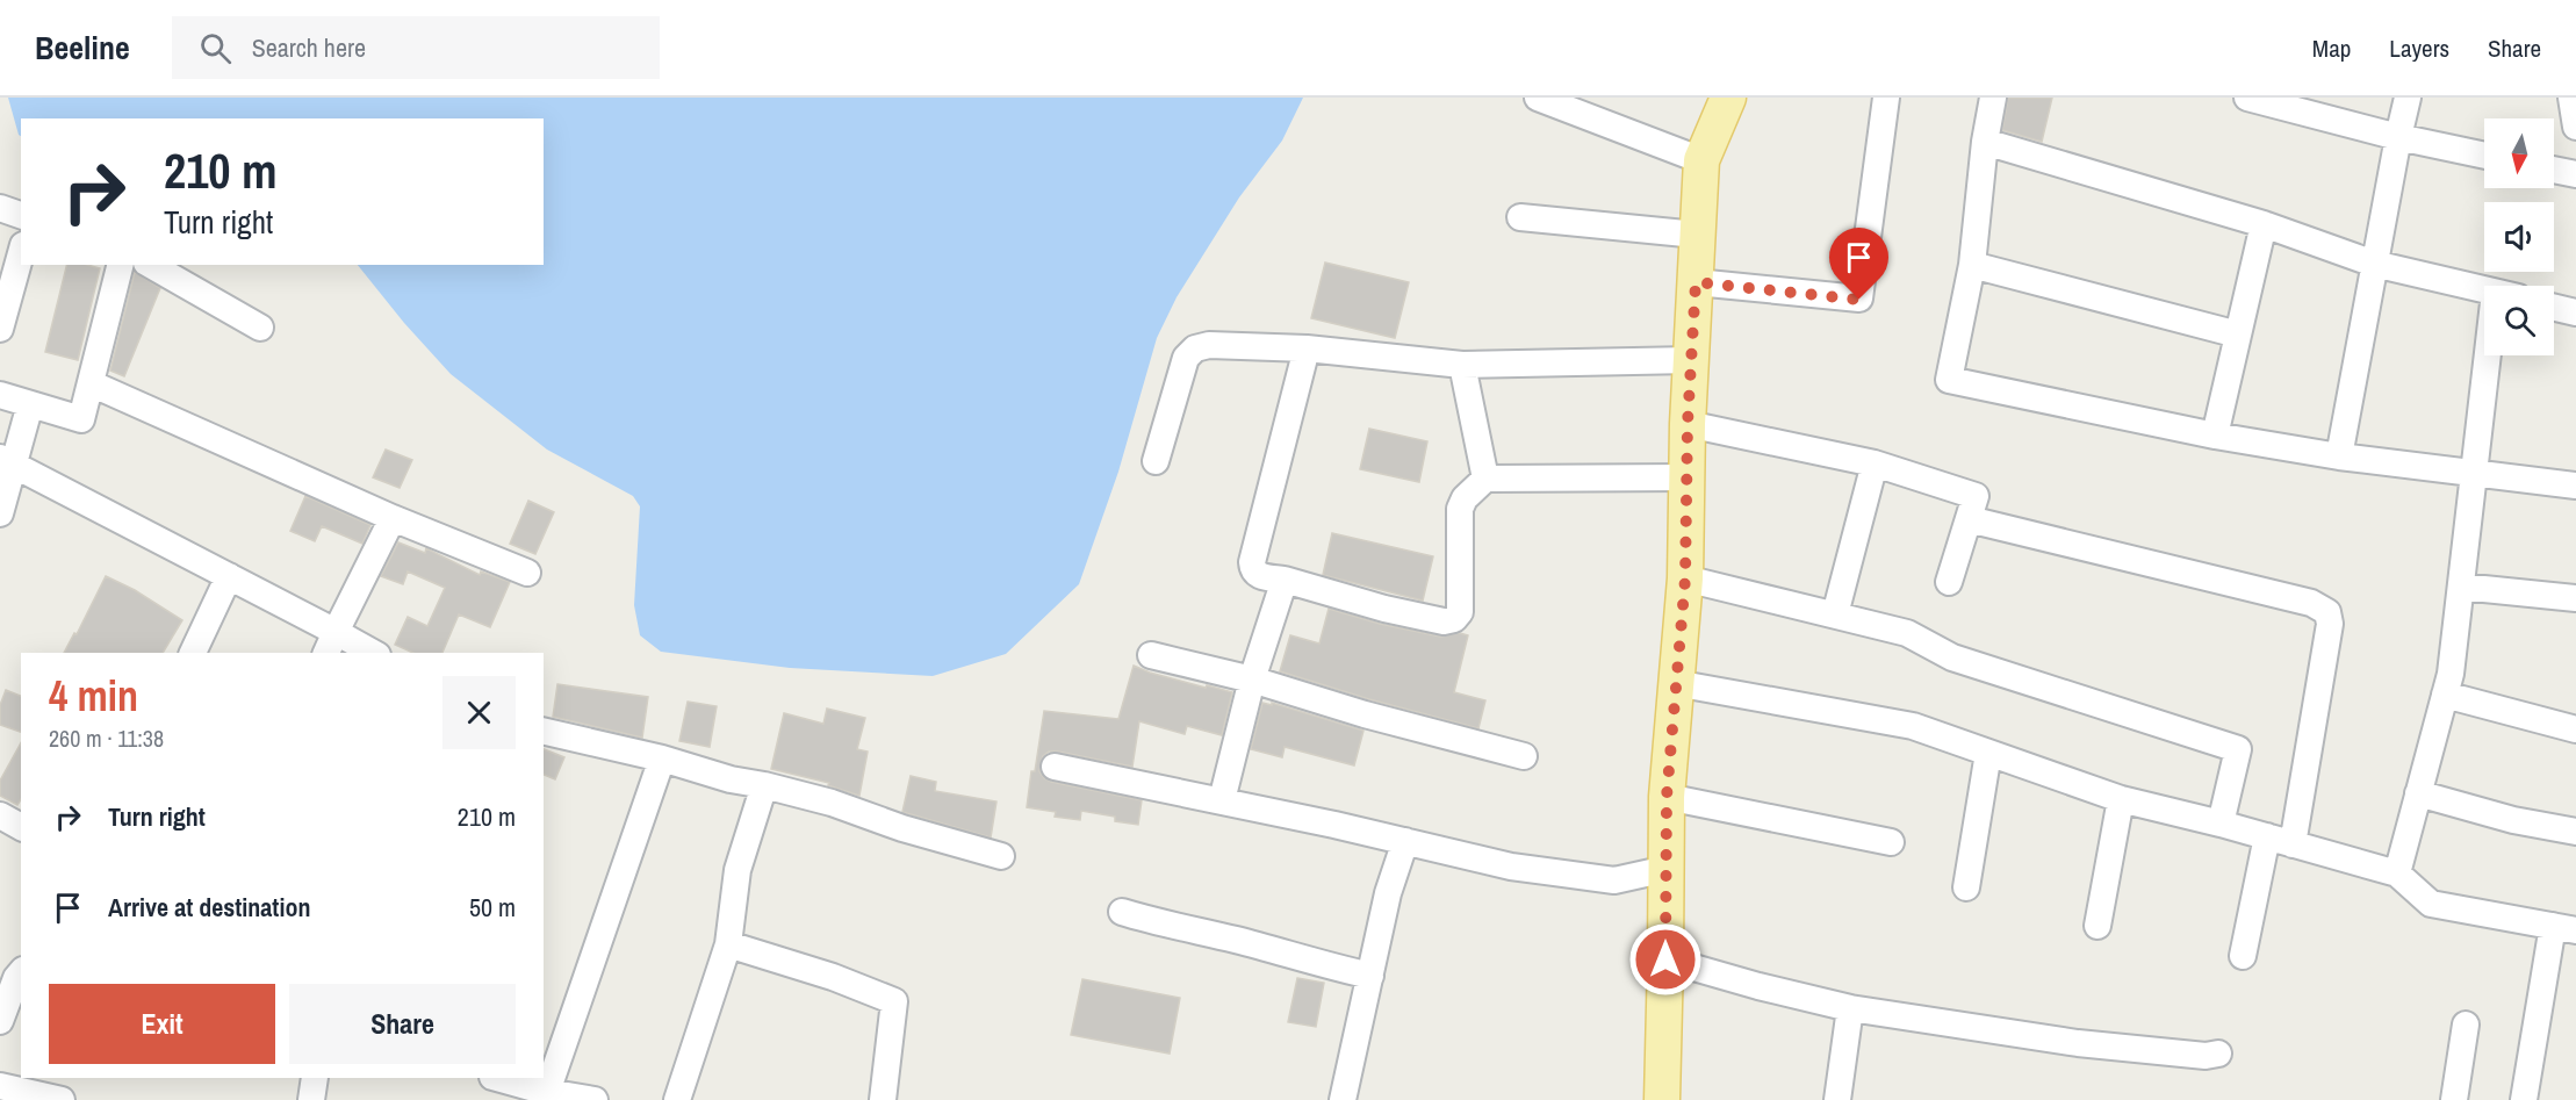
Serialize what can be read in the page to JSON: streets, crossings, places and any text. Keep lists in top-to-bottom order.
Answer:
{
  "north": "bottom",
  "page": {
    "header": "Beeline",
    "search": "Search here",
    "nav": ["Map", "Layers", "Share"],
    "turn": ["210 m", "Turn right"],
    "heading": ["4 min", "260 m · 11:38"],
    "list": [
      {
        "name": "Turn right",
        "value": "210 m"
      },
      {
        "name": "Arrive at destination",
        "value": "50 m"
      }
    ],
    "buttons": ["Exit", "Share"]
  }
}
